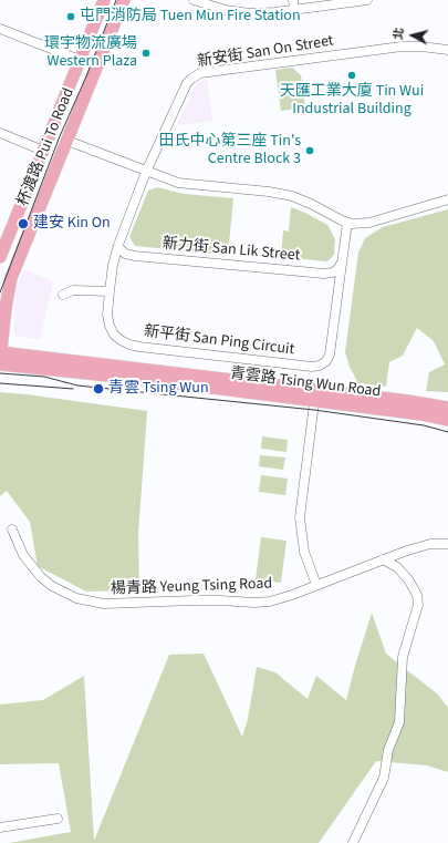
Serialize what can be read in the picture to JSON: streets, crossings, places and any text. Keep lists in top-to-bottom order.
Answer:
{
  "streets": {
    "main road": ["杯渡路 Pui To Road", "青雲路 Tsing Wun Road"],
    "street": [
      "新安街 San On Street",
      "新力街 San Lik Street",
      "新平街 San Ping Circuit",
      "楊青路 Yeung Tsing Road"
    ]
  },
  "crossings": [
    ["新安街 San On Street", "新平街 San Ping Circuit"],
    ["杯渡路 Pui To Road", "青雲路 Tsing Wun Road"],
    ["新力街 San Lik Street", "新平街 San Ping Circuit"]
  ],
  "places": [
    "屯門消防局 Tuen Mun Fire Station",
    "環宇物流廣場 Western Plaza",
    "天匯工業大廈 Tin Wui Industrial Building",
    "田氏中心第三座 Tin's Centre Block 3",
    "建安 Kin On",
    "青雲 Tsing Wun"
  ],
  "north": "left"
}
